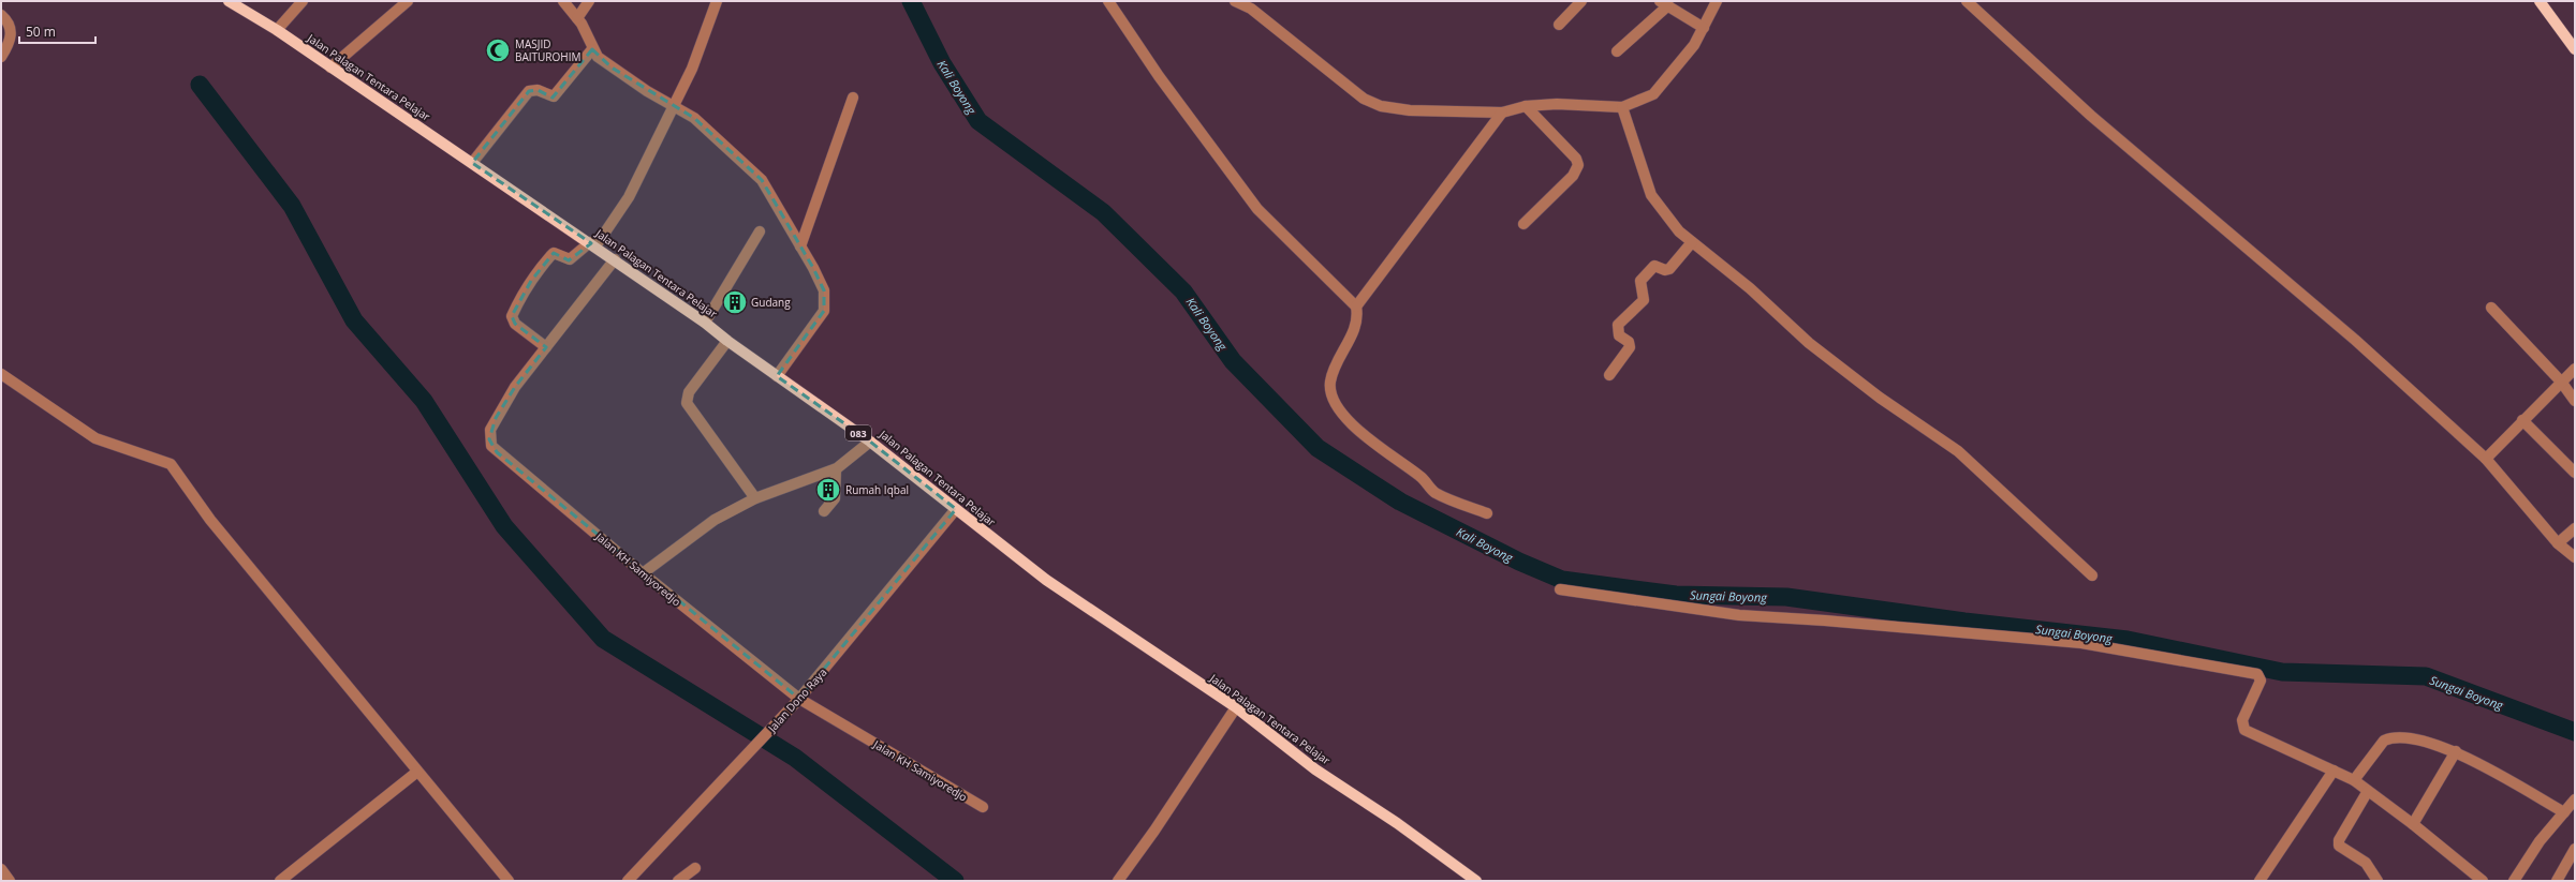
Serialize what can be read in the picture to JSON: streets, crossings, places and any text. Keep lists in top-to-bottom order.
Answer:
{
  "streets": {
    "main road": ["Jalan Palagan Tentara Pelajar", "083"],
    "street": ["Jalan KH Samiyoredjo", "Jalan Dono Raya"]
  },
  "crossings": [
    ["Jalan Palagan Tentara Pelajar", "Jalan KH Samiyoredjo"],
    ["Jalan Palagan Tentara Pelajar", "Jalan Dono Raya"],
    ["Jalan KH Samiyoredjo", "Jalan Dono Raya"]
  ],
  "water": ["Kali Boyong", "Sungai Boyong"],
  "places": {
    "mosque": ["MASJID BAITUROHIM"],
    "building": ["Gudang", "Rumah Iqbal"]
  },
  "scale_bar": "50 m"
}
